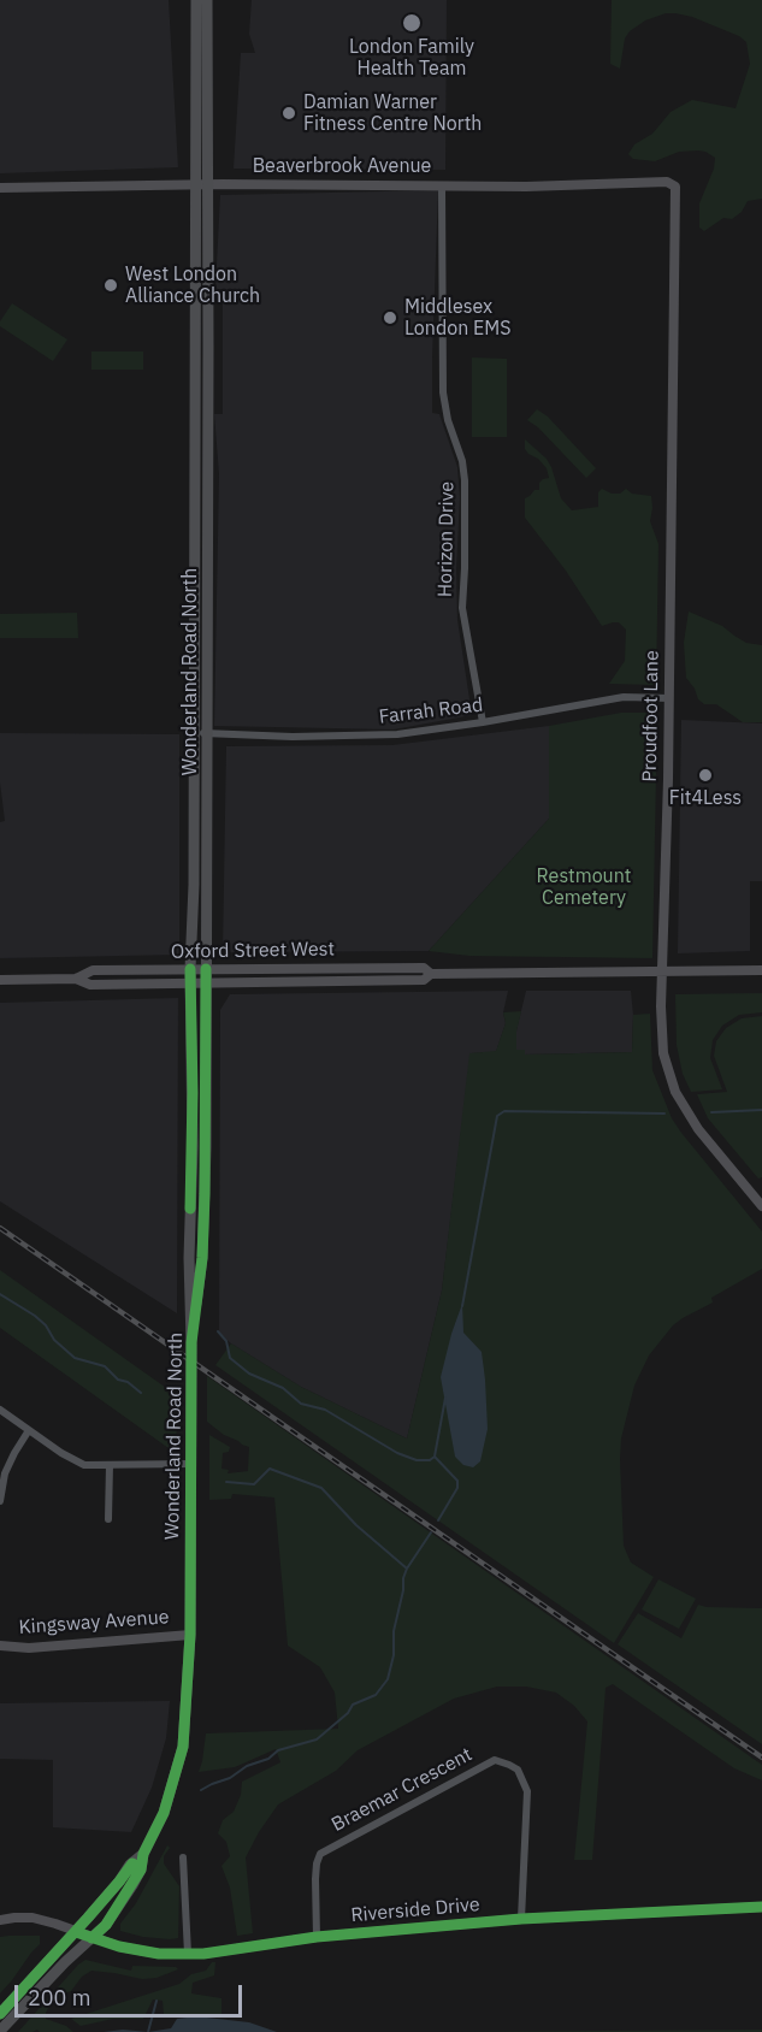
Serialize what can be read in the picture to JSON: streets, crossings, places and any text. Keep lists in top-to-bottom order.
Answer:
{
  "streets": {
    "main road": ["Wonderland Road North"],
    "street": [
      "Beaverbrook Avenue",
      "Horizon Drive",
      "Farrah Road",
      "Proudfoot Lane",
      "Oxford Street West",
      "Kingsway Avenue",
      "Braemar Crescent",
      "Riverside Drive"
    ]
  },
  "crossings": [
    ["Beaverbrook Avenue", "Horizon Drive"],
    ["Beaverbrook Avenue", "Wonderland Road North"],
    ["Beaverbrook Avenue", "Proudfoot Lane"],
    ["Horizon Drive", "Farrah Road"],
    ["Wonderland Road North", "Farrah Road"],
    ["Wonderland Road North", "Oxford Street West"],
    ["Wonderland Road North", "Kingsway Avenue"],
    ["Wonderland Road North", "Riverside Drive"],
    ["Farrah Road", "Proudfoot Lane"],
    ["Proudfoot Lane", "Oxford Street West"],
    ["Braemar Crescent", "Riverside Drive"]
  ],
  "parks": ["Restmount Cemetery"],
  "places": [
    "London Family Health Team",
    "Damian Warner Fitness Centre North",
    "West London Alliance Church",
    "Middlesex London EMS",
    "Fit4Less"
  ],
  "scale_bar": "200 m"
}
